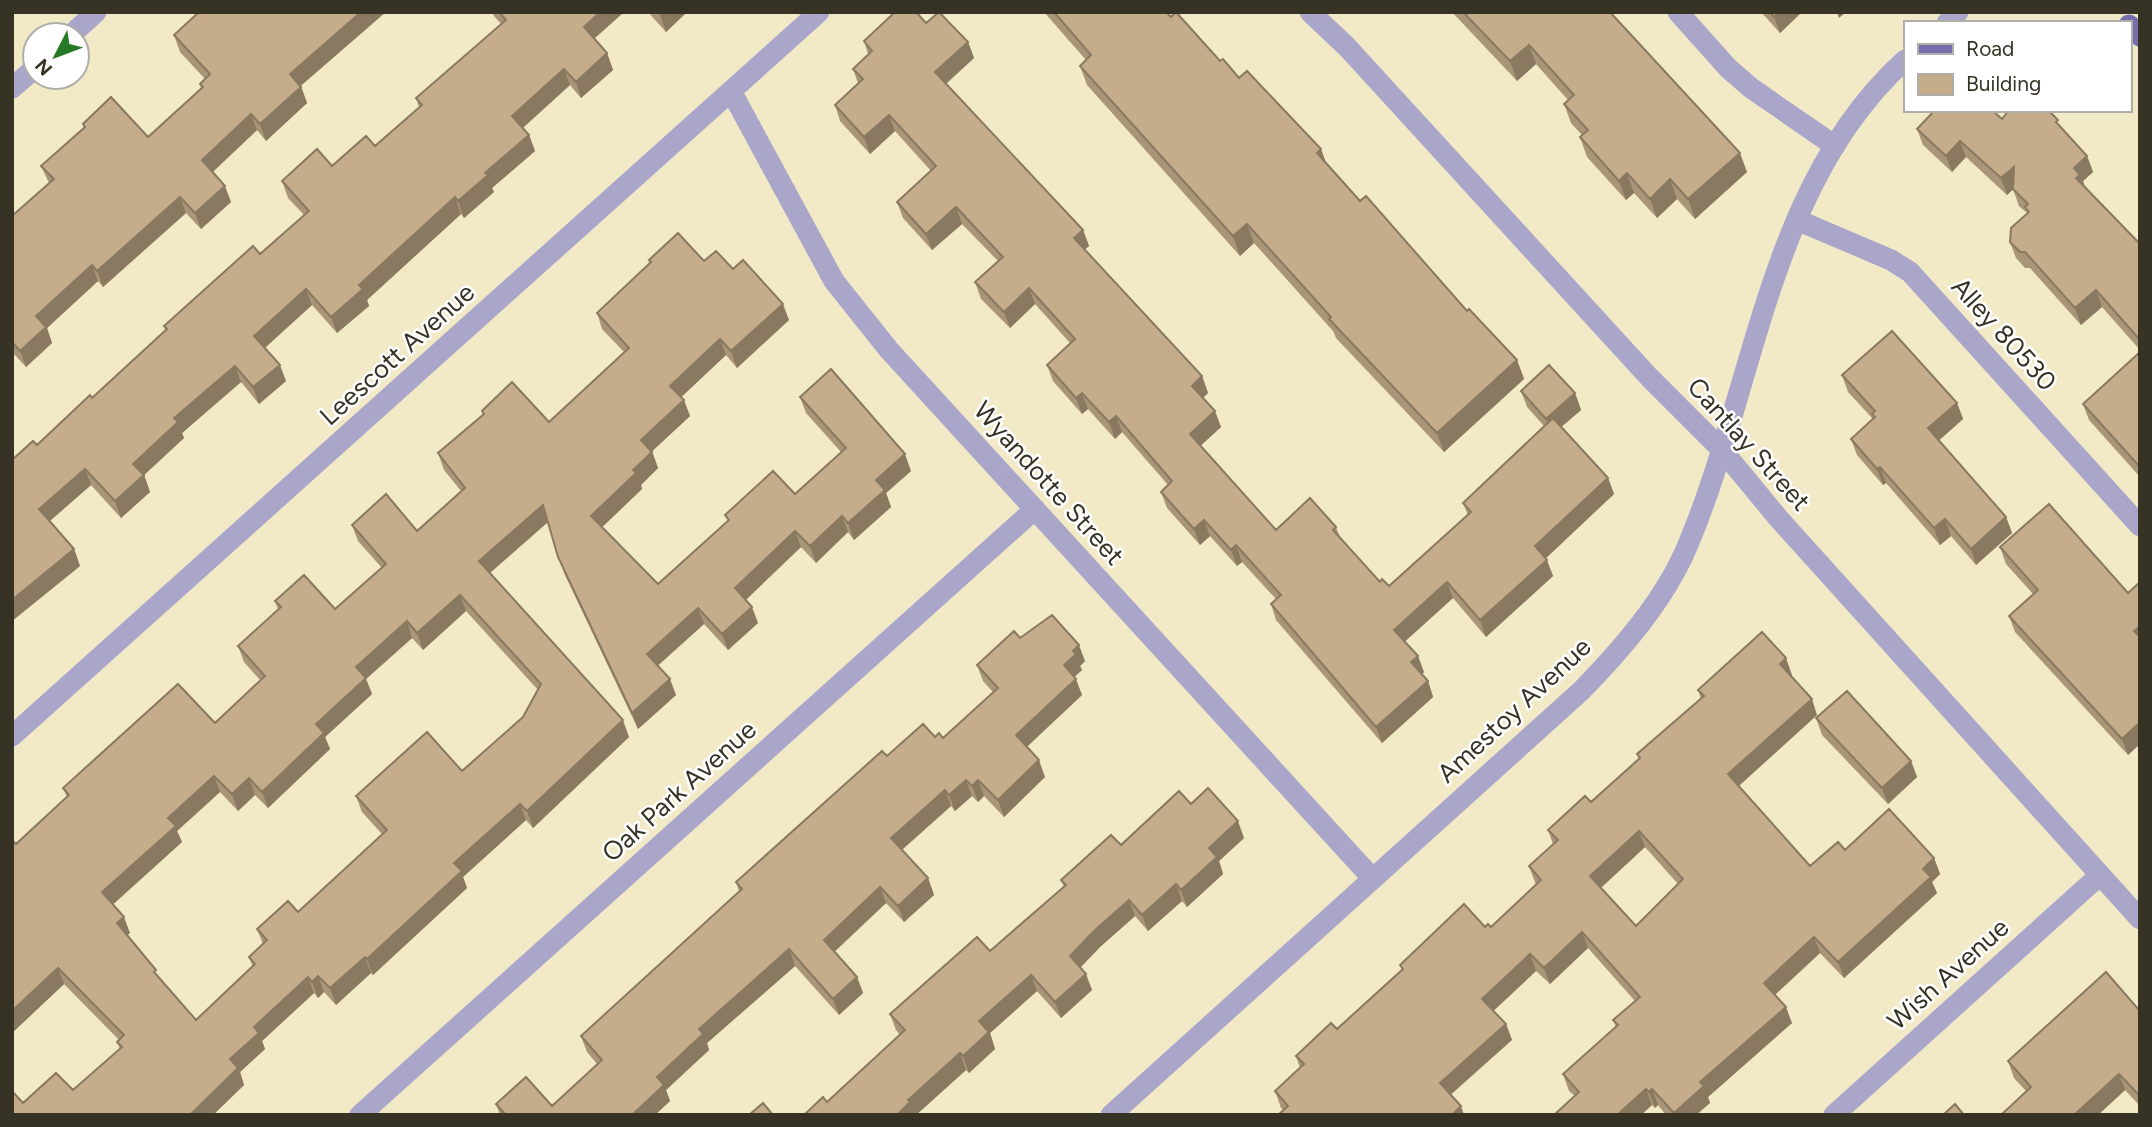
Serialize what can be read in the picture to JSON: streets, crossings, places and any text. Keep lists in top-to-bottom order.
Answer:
{
  "streets": {
    "street": [
      "Alley 80530",
      "Leescott Avenue",
      "Cantlay Street",
      "Wyandotte Street",
      "Amestoy Avenue",
      "Oak Park Avenue",
      "Wish Avenue"
    ]
  },
  "crossings": [
    ["Alley 80530", "Amestoy Avenue"],
    ["Leescott Avenue", "Wyandotte Street"],
    ["Cantlay Street", "Amestoy Avenue"],
    ["Cantlay Street", "Wish Avenue"],
    ["Wyandotte Street", "Amestoy Avenue"],
    ["Wyandotte Street", "Oak Park Avenue"]
  ],
  "legend": ["Road", "Building"],
  "north": "bottom left"
}
